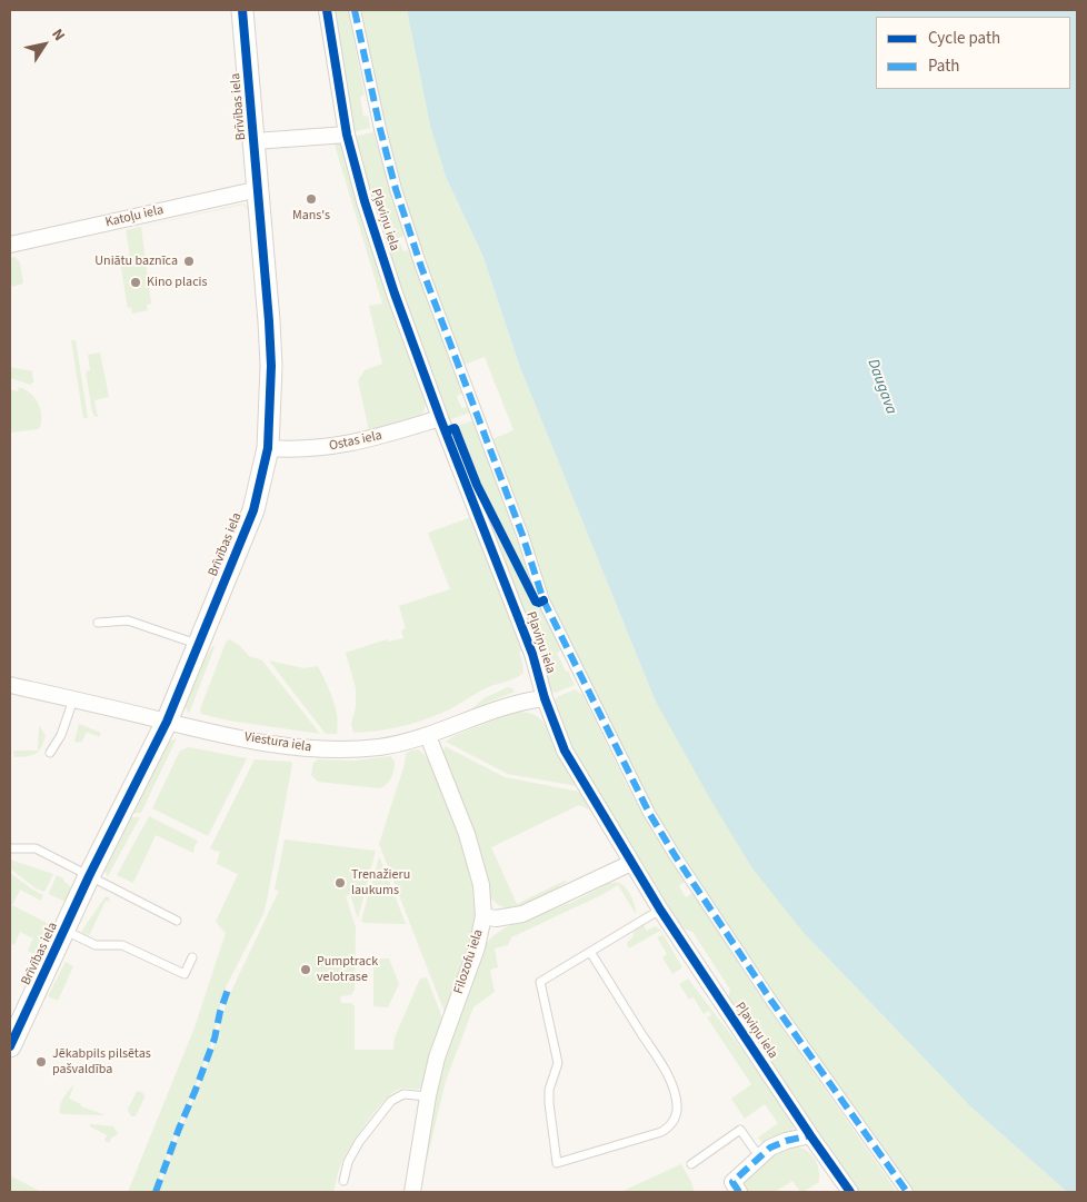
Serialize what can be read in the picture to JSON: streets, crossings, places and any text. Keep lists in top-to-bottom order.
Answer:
{
  "streets": {
    "main road": ["Brīvības iela"],
    "street": [
      "Katoļu iela",
      "Pļaviņu iela",
      "Ostas iela",
      "Viestura iela",
      "Filozofu iela"
    ]
  },
  "crossings": [
    ["Brīvības iela", "Katoļu iela"],
    ["Brīvības iela", "Ostas iela"],
    ["Brīvības iela", "Viestura iela"],
    ["Pļaviņu iela", "Ostas iela"],
    ["Pļaviņu iela", "Viestura iela"],
    ["Viestura iela", "Filozofu iela"]
  ],
  "water": ["Daugava"],
  "places": [
    "Mans's",
    "Uniātu baznīca",
    "Kino placis",
    "Trenažieru laukums",
    "Pumptrack velotrase",
    "Jēkabpils pilsētas pašvaldība"
  ],
  "legend": ["Cycle path", "Path"],
  "north": "top right"
}
